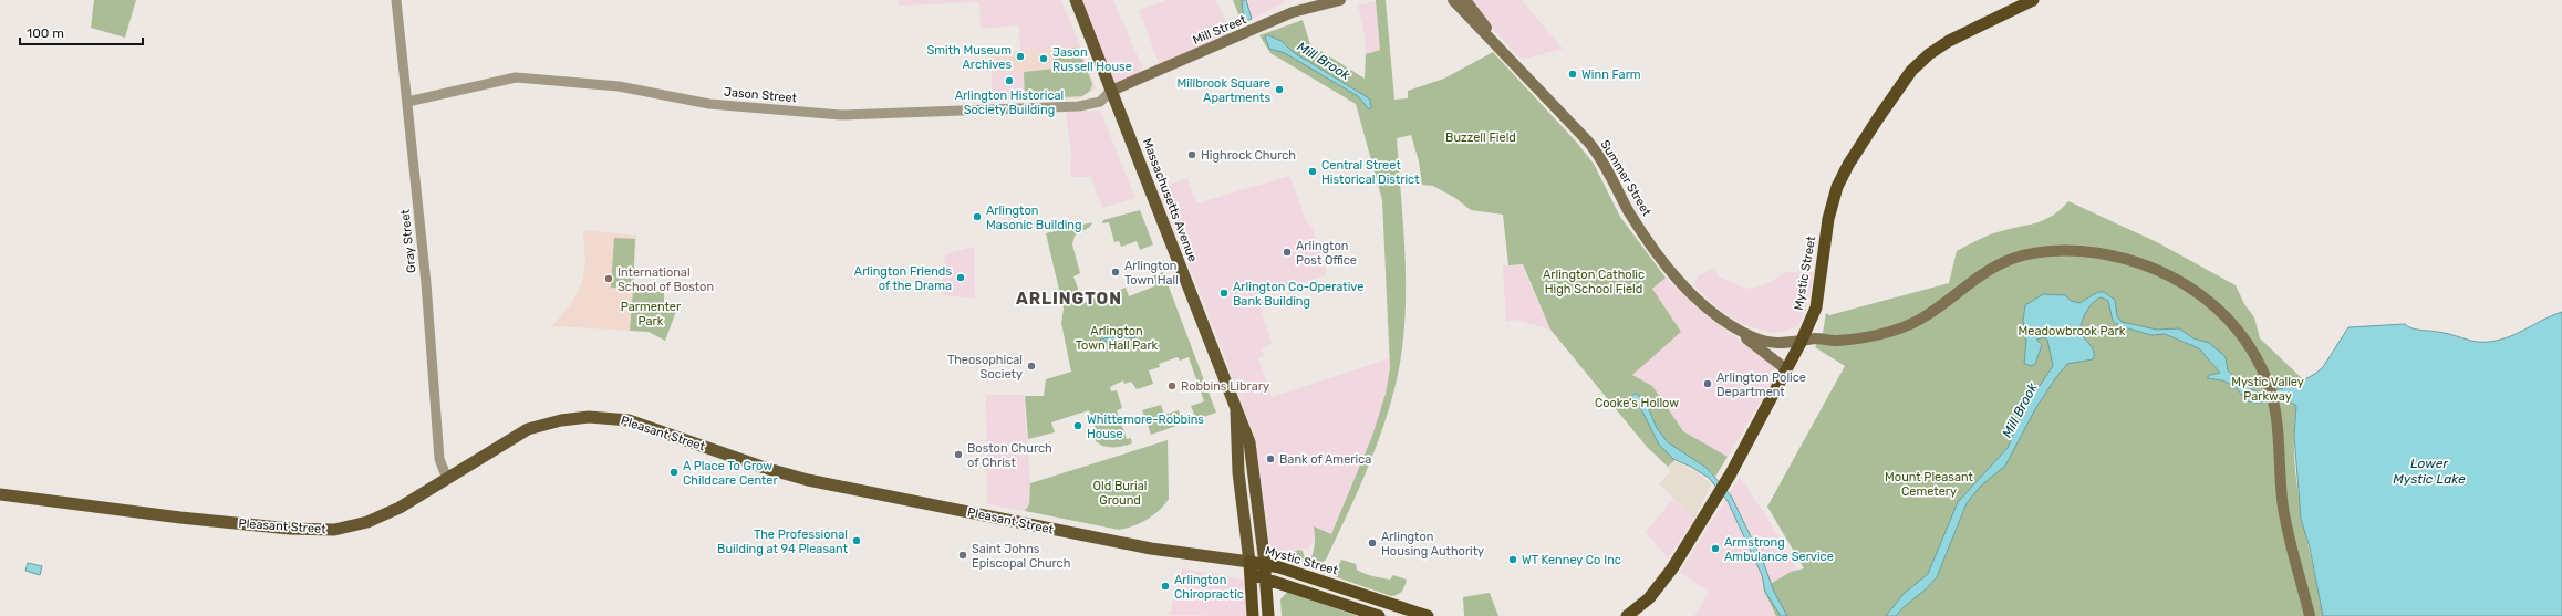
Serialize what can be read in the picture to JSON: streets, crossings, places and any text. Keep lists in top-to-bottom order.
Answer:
{
  "streets": {
    "highway": ["Massachusetts Avenue", "Mystic Street"],
    "main road": ["Mill Street", "Summer Street", "Pleasant Street"],
    "street": ["Jason Street", "Gray Street"]
  },
  "crossings": [
    ["Mill Street", "Jason Street"],
    ["Mill Street", "Massachusetts Avenue"],
    ["Jason Street", "Massachusetts Avenue"],
    ["Jason Street", "Gray Street"],
    ["Summer Street", "Mystic Street"],
    ["Massachusetts Avenue", "Mystic Street"],
    ["Gray Street", "Pleasant Street"],
    ["Mystic Street", "Pleasant Street"]
  ],
  "districts": ["ARLINGTON"],
  "water": ["Mill Brook", "Lower Mystic Lake"],
  "parks": [
    "Buzzell Field",
    "Arlington Catholic High School Field",
    "Parmenter Park",
    "Arlington Town Hall Park",
    "Meadowbrook Park",
    "Mystic Valley Parkway",
    "Cooke's Hollow",
    "Mount Pleasant Cemetery",
    "Old Burial Ground"
  ],
  "places": [
    "Smith Museum Archives",
    "Jason Russell House",
    "Winn Farm",
    "Arlington Historical Society Building",
    "Millbrook Square Apartments",
    "Highrock Church",
    "Central Street Historical District",
    "Arlington Masonic Building",
    "Arlington Post Office",
    "Arlington Town Hall",
    "Arlington Friends of the Drama",
    "International School of Boston",
    "Arlington Co-Operative Bank Building",
    "Theosophical Society",
    "Arlington Police Department",
    "Robbins Library",
    "Whittemore-Robbins House",
    "Boston Church of Christ",
    "Bank of America",
    "A Place To Grow Childcare Center",
    "The Professional Building at 94 Pleasant",
    "Arlington Housing Authority",
    "Armstrong Ambulance Service",
    "Saint Johns Episcopal Church",
    "WT Kenney Co Inc",
    "Arlington Chiropractic"
  ],
  "scale_bar": "100 m"
}
